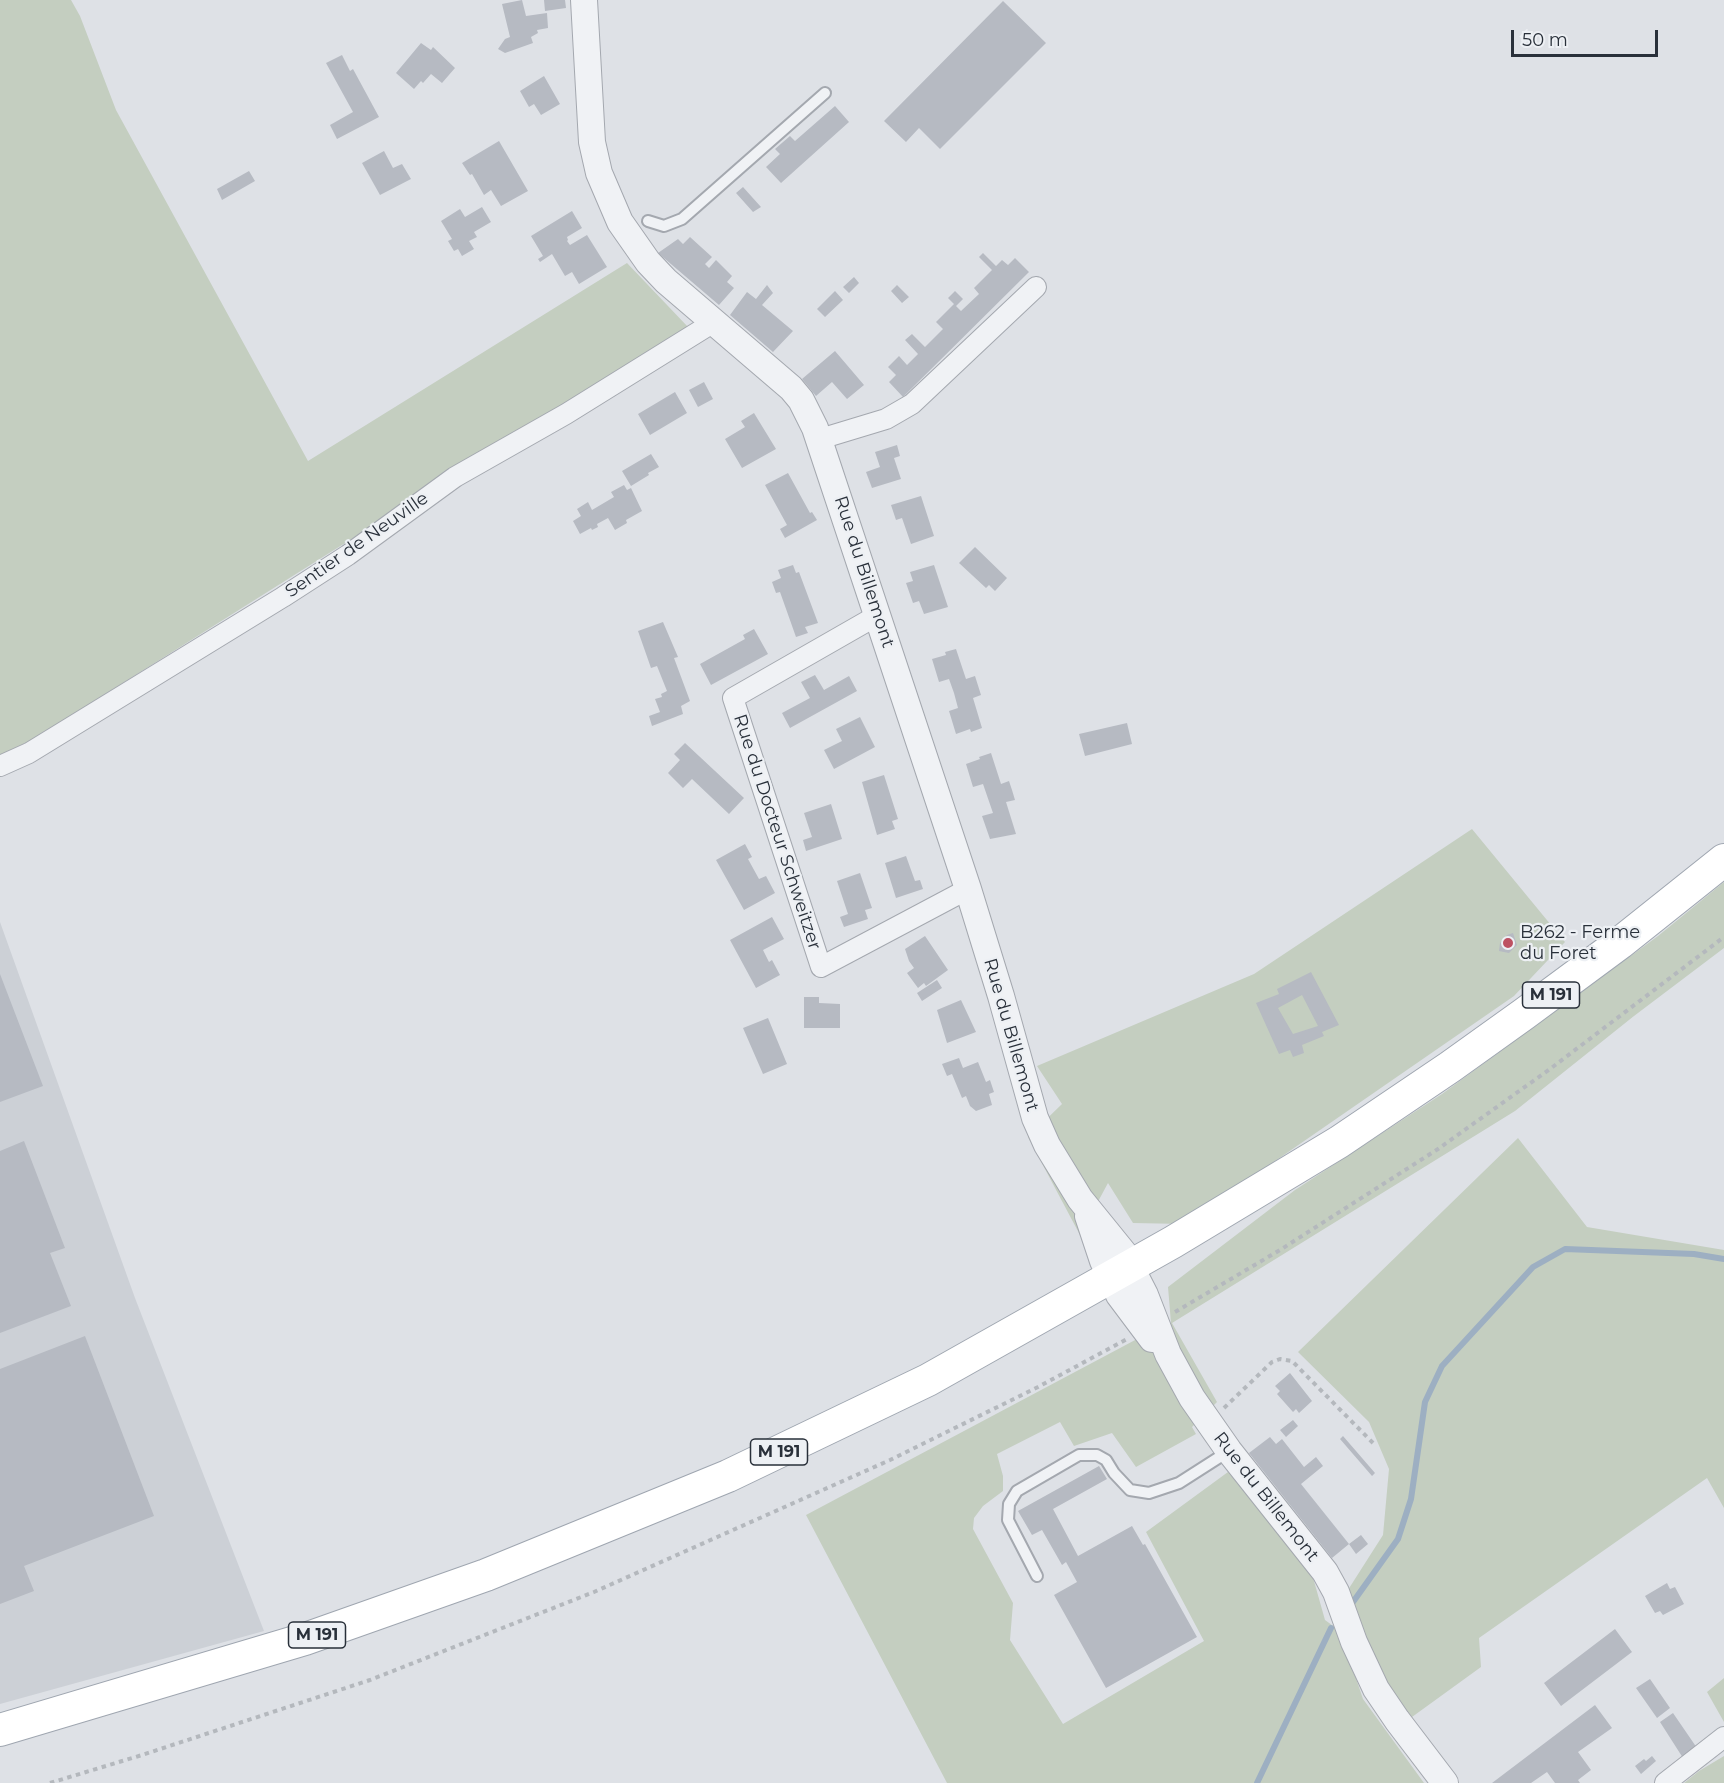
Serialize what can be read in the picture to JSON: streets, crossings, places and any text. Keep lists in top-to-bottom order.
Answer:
{
  "streets": {
    "main road": ["M 191"],
    "street": ["Sentier de Neuville", "Rue du Billemont", "Rue du Docteur Schweitzer"]
  },
  "crossings": [
    ["Sentier de Neuville", "Rue du Billemont"],
    ["Rue du Billemont", "Rue du Docteur Schweitzer"],
    ["Rue du Billemont", "M 191"]
  ],
  "places": ["B262 - Ferme du Foret"],
  "scale_bar": "50 m"
}
